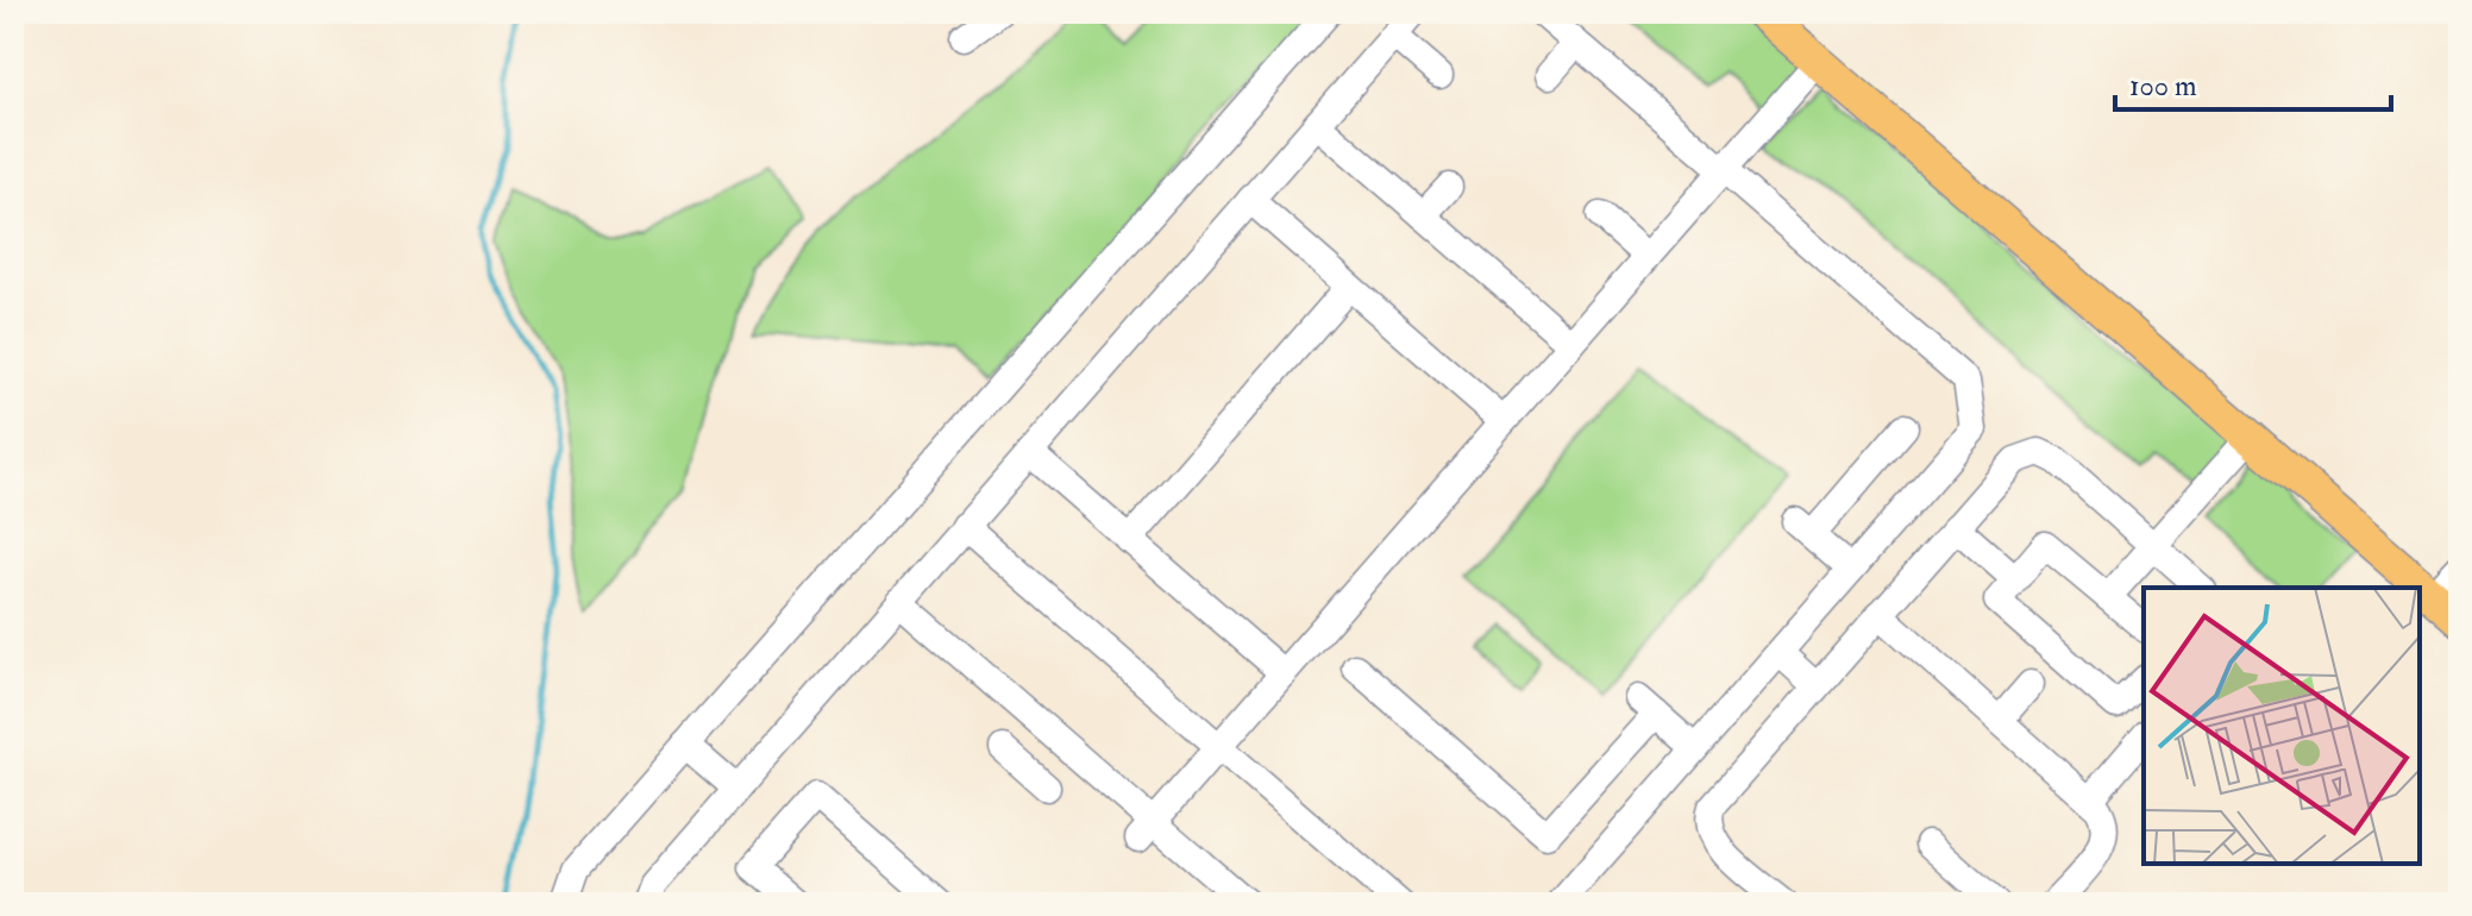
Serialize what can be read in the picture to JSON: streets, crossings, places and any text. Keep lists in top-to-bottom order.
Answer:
{
  "scale_bar": "100 m"
}
